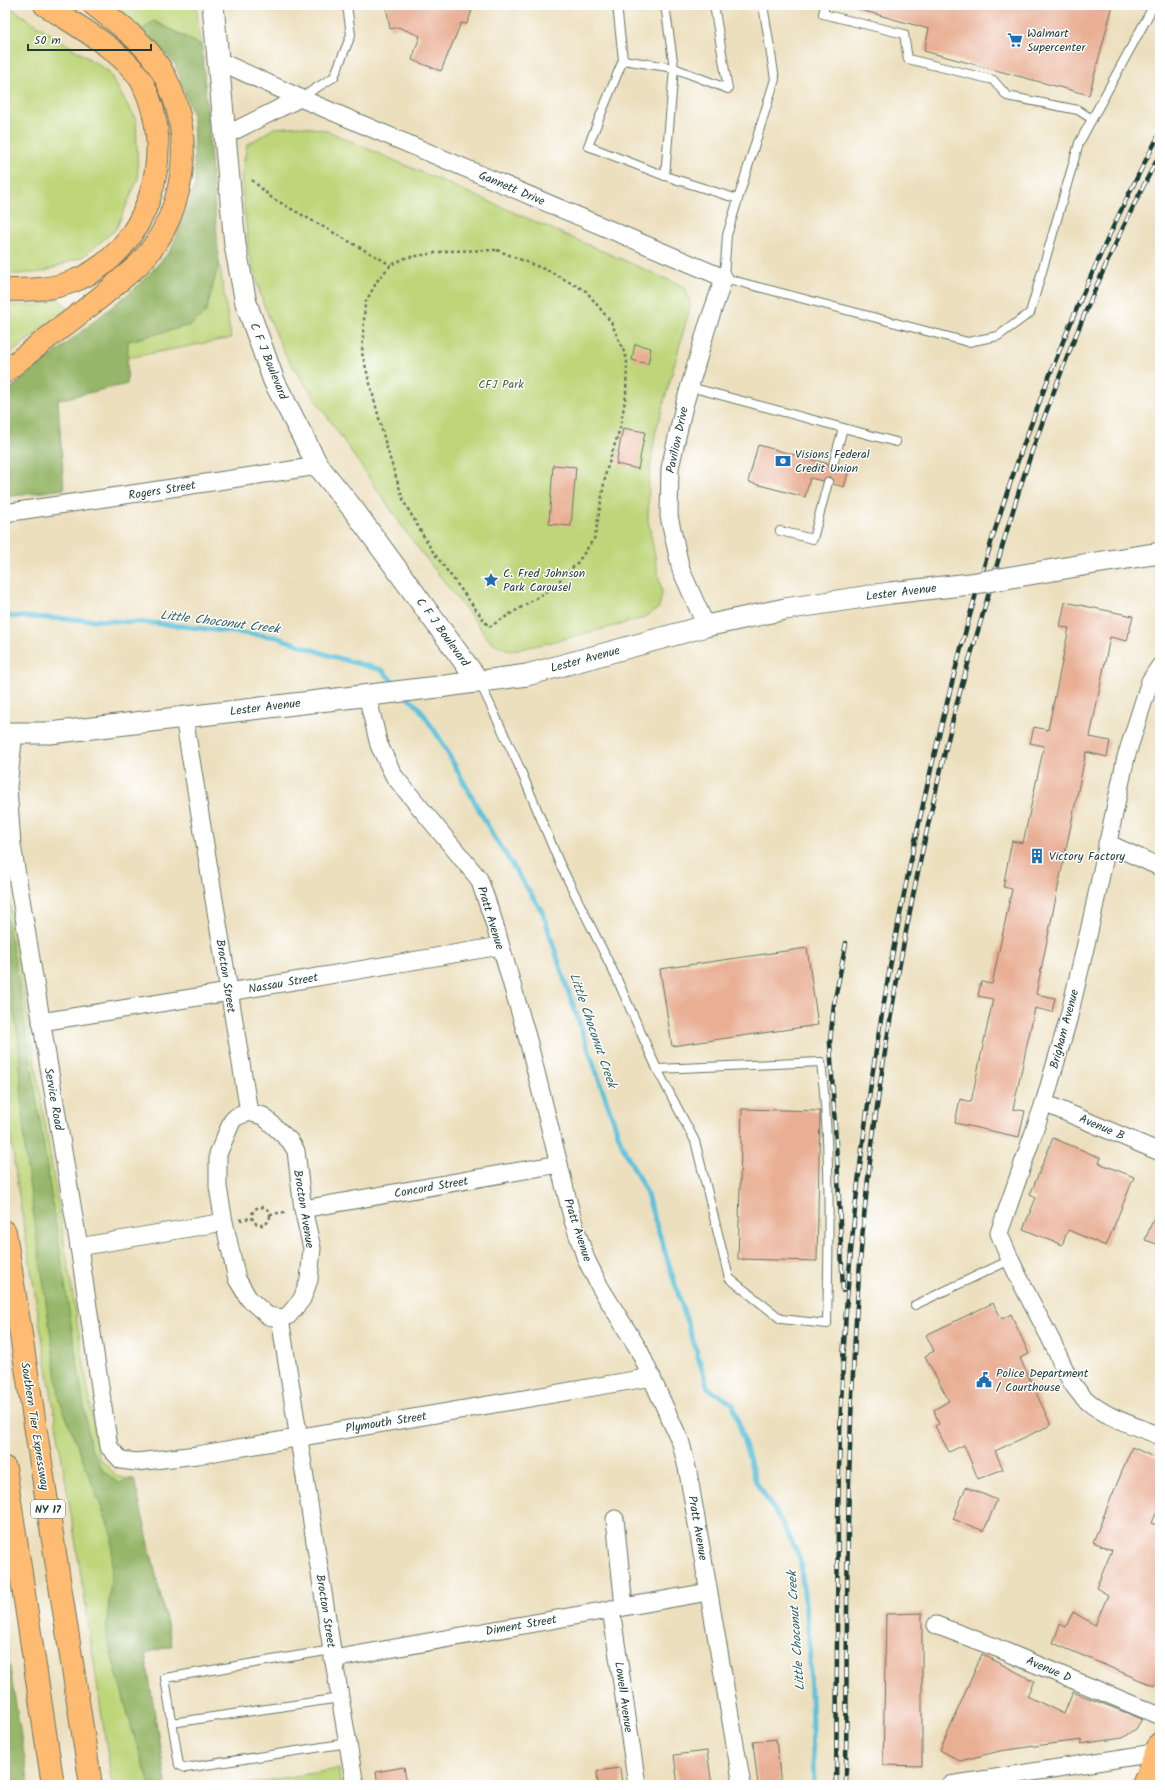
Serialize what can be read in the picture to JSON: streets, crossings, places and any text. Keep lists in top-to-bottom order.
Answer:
{
  "streets": {
    "main road": ["Southern Tier Expressway", "NY 17"],
    "street": [
      "Gannett Drive",
      "C F J Boulevard",
      "Pavilion Drive",
      "Rogers Street",
      "Lester Avenue",
      "Pratt Avenue",
      "Brocton Street",
      "Nassau Street",
      "Brigham Avenue",
      "Service Road",
      "Avenue B",
      "Concord Street",
      "Brocton Avenue",
      "Plymouth Street",
      "Diment Street",
      "Avenue D",
      "Lowell Avenue"
    ]
  },
  "crossings": [
    ["Gannett Drive", "C F J Boulevard"],
    ["Gannett Drive", "Pavilion Drive"],
    ["C F J Boulevard", "Rogers Street"],
    ["C F J Boulevard", "Lester Avenue"],
    ["Pavilion Drive", "Lester Avenue"],
    ["Lester Avenue", "Pratt Avenue"],
    ["Lester Avenue", "Brocton Street"],
    ["Lester Avenue", "Service Road"],
    ["Pratt Avenue", "Nassau Street"],
    ["Pratt Avenue", "Concord Street"],
    ["Pratt Avenue", "Plymouth Street"],
    ["Pratt Avenue", "Diment Street"],
    ["Brocton Street", "Nassau Street"],
    ["Brocton Street", "Brocton Avenue"],
    ["Brocton Street", "Plymouth Street"],
    ["Brocton Street", "Diment Street"],
    ["Nassau Street", "Service Road"],
    ["Brigham Avenue", "Avenue B"],
    ["Service Road", "Plymouth Street"],
    ["Concord Street", "Brocton Avenue"],
    ["Diment Street", "Lowell Avenue"]
  ],
  "water": ["Little Choconut Creek"],
  "parks": ["CFJ Park"],
  "places": {
    "supermarket": ["Walmart Supercenter"],
    "bank": ["Visions Federal Credit Union"],
    "place": ["C. Fred Johnson Park Carousel"],
    "building": ["Victory Factory"],
    "public building": ["Police Department / Courthouse"]
  },
  "scale_bar": "50 m"
}
